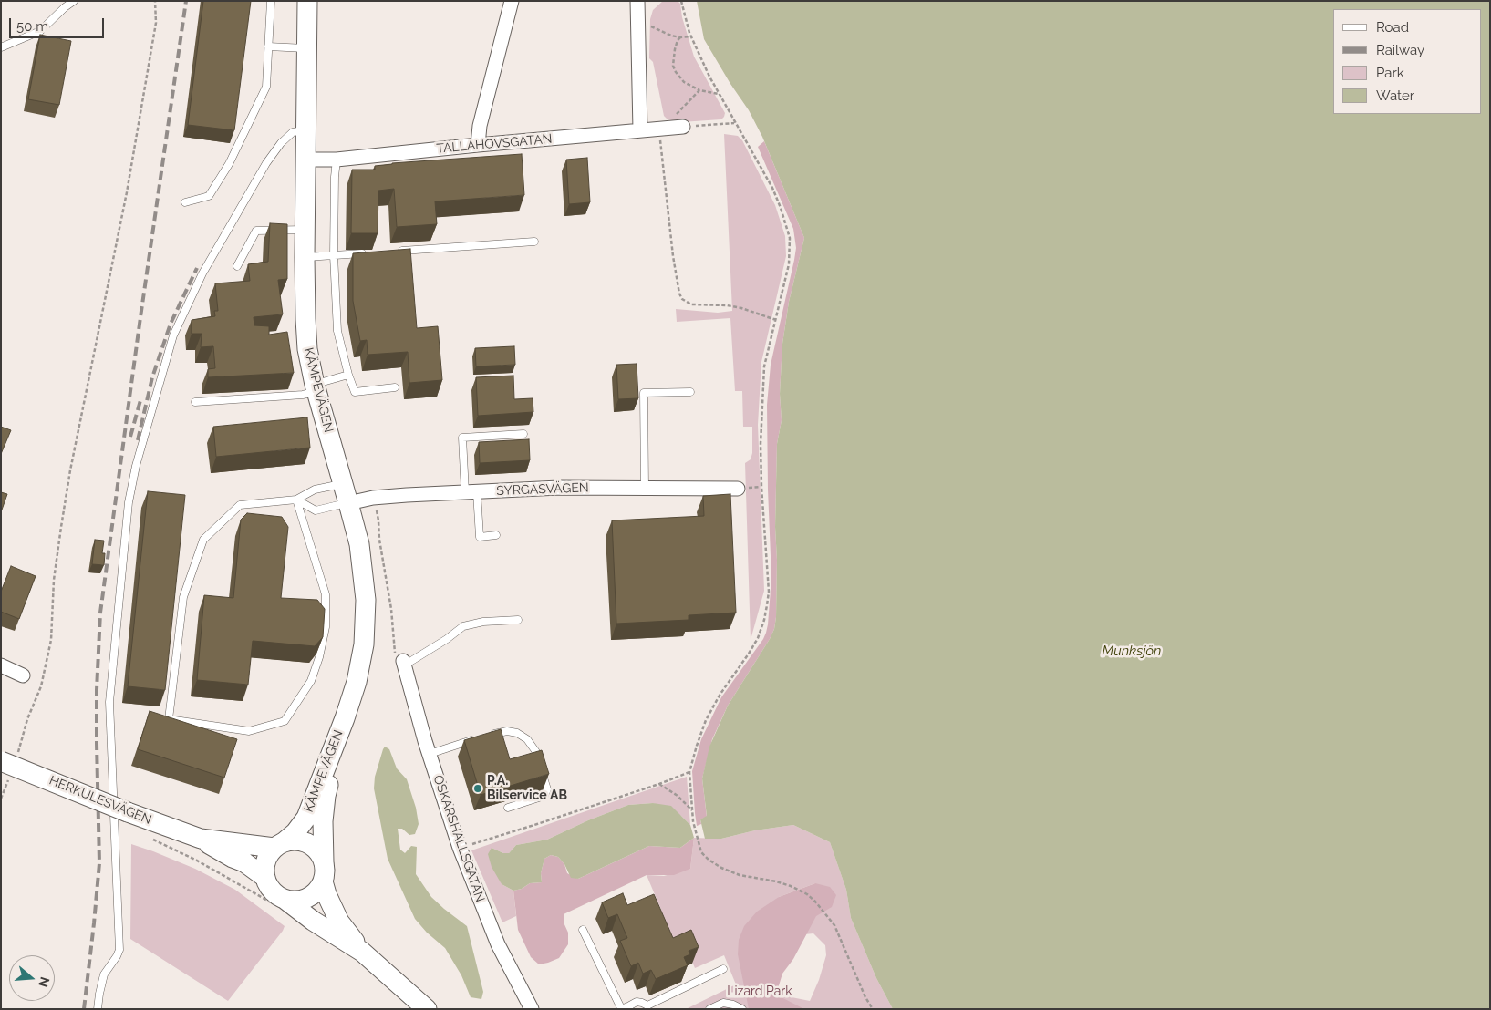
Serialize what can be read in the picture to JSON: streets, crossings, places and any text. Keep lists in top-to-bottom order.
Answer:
{
  "streets": {
    "main road": ["KÄMPEVÄGEN", "HERKULESVÄGEN"],
    "street": ["TALLAHOVSGATAN", "SYRGASVÄGEN", "OSKARSHALLSGATAN"]
  },
  "crossings": [
    ["TALLAHOVSGATAN", "KÄMPEVÄGEN"],
    ["KÄMPEVÄGEN", "SYRGASVÄGEN"],
    ["KÄMPEVÄGEN", "HERKULESVÄGEN"]
  ],
  "water": ["Munksjön"],
  "parks": ["Lizard Park"],
  "places": ["P.A. Bilservice AB"],
  "legend": [
    "Road",
    "Railway",
    "Park",
    "Water"
  ],
  "scale_bar": "50 m",
  "north": "right"
}
